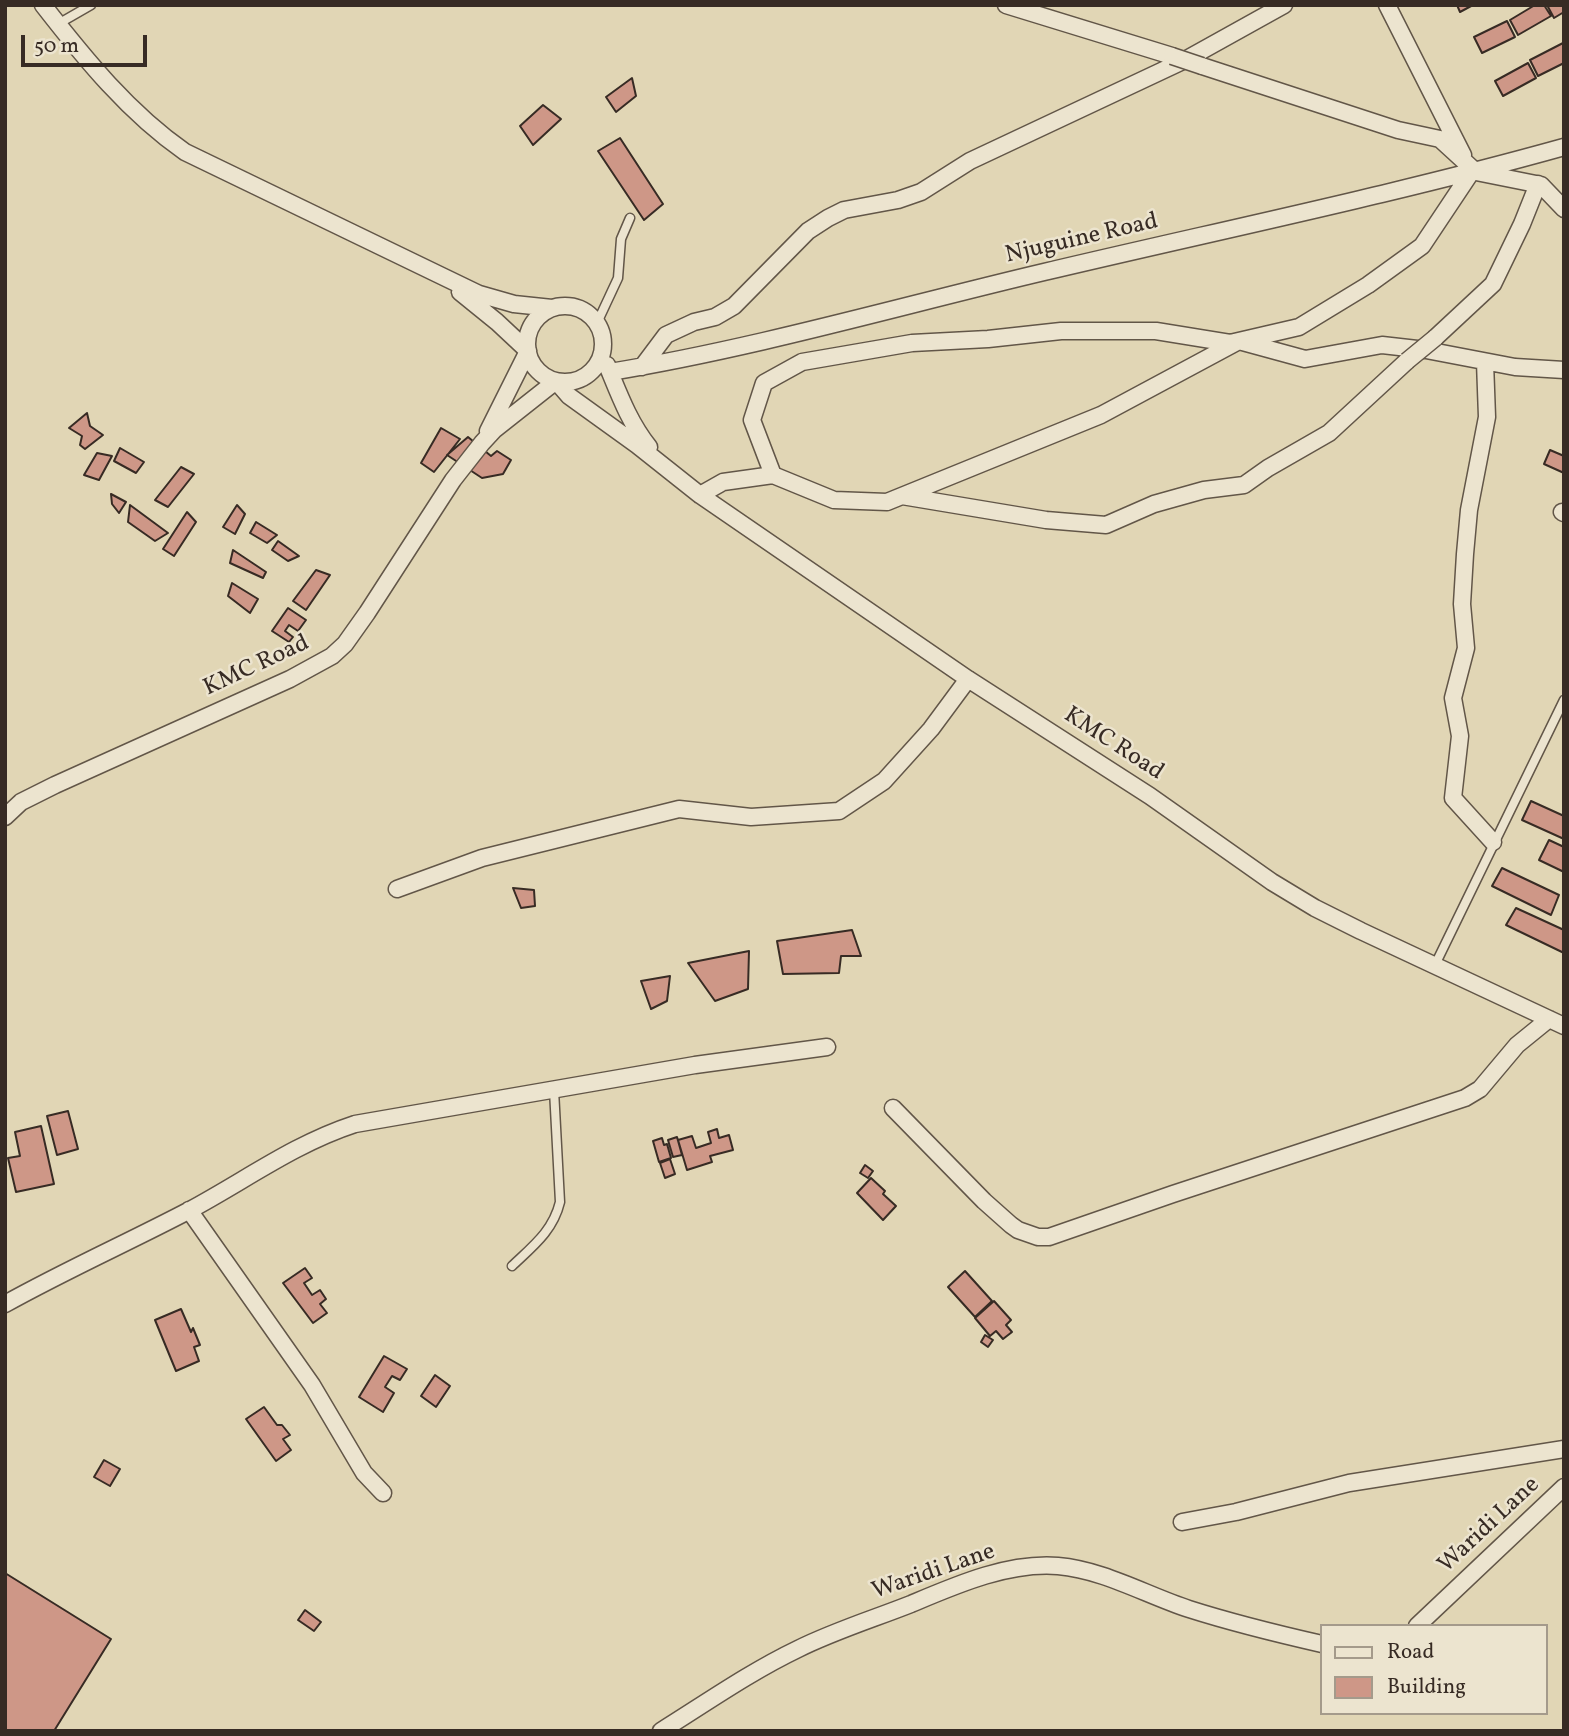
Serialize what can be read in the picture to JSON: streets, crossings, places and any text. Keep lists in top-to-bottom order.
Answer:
{
  "streets": {
    "street": ["Njuguine Road", "KMC Road", "Waridi Lane"]
  },
  "crossings": [
    ["Njuguine Road", "KMC Road"]
  ],
  "legend": ["Road", "Building"],
  "scale_bar": "50 m"
}
